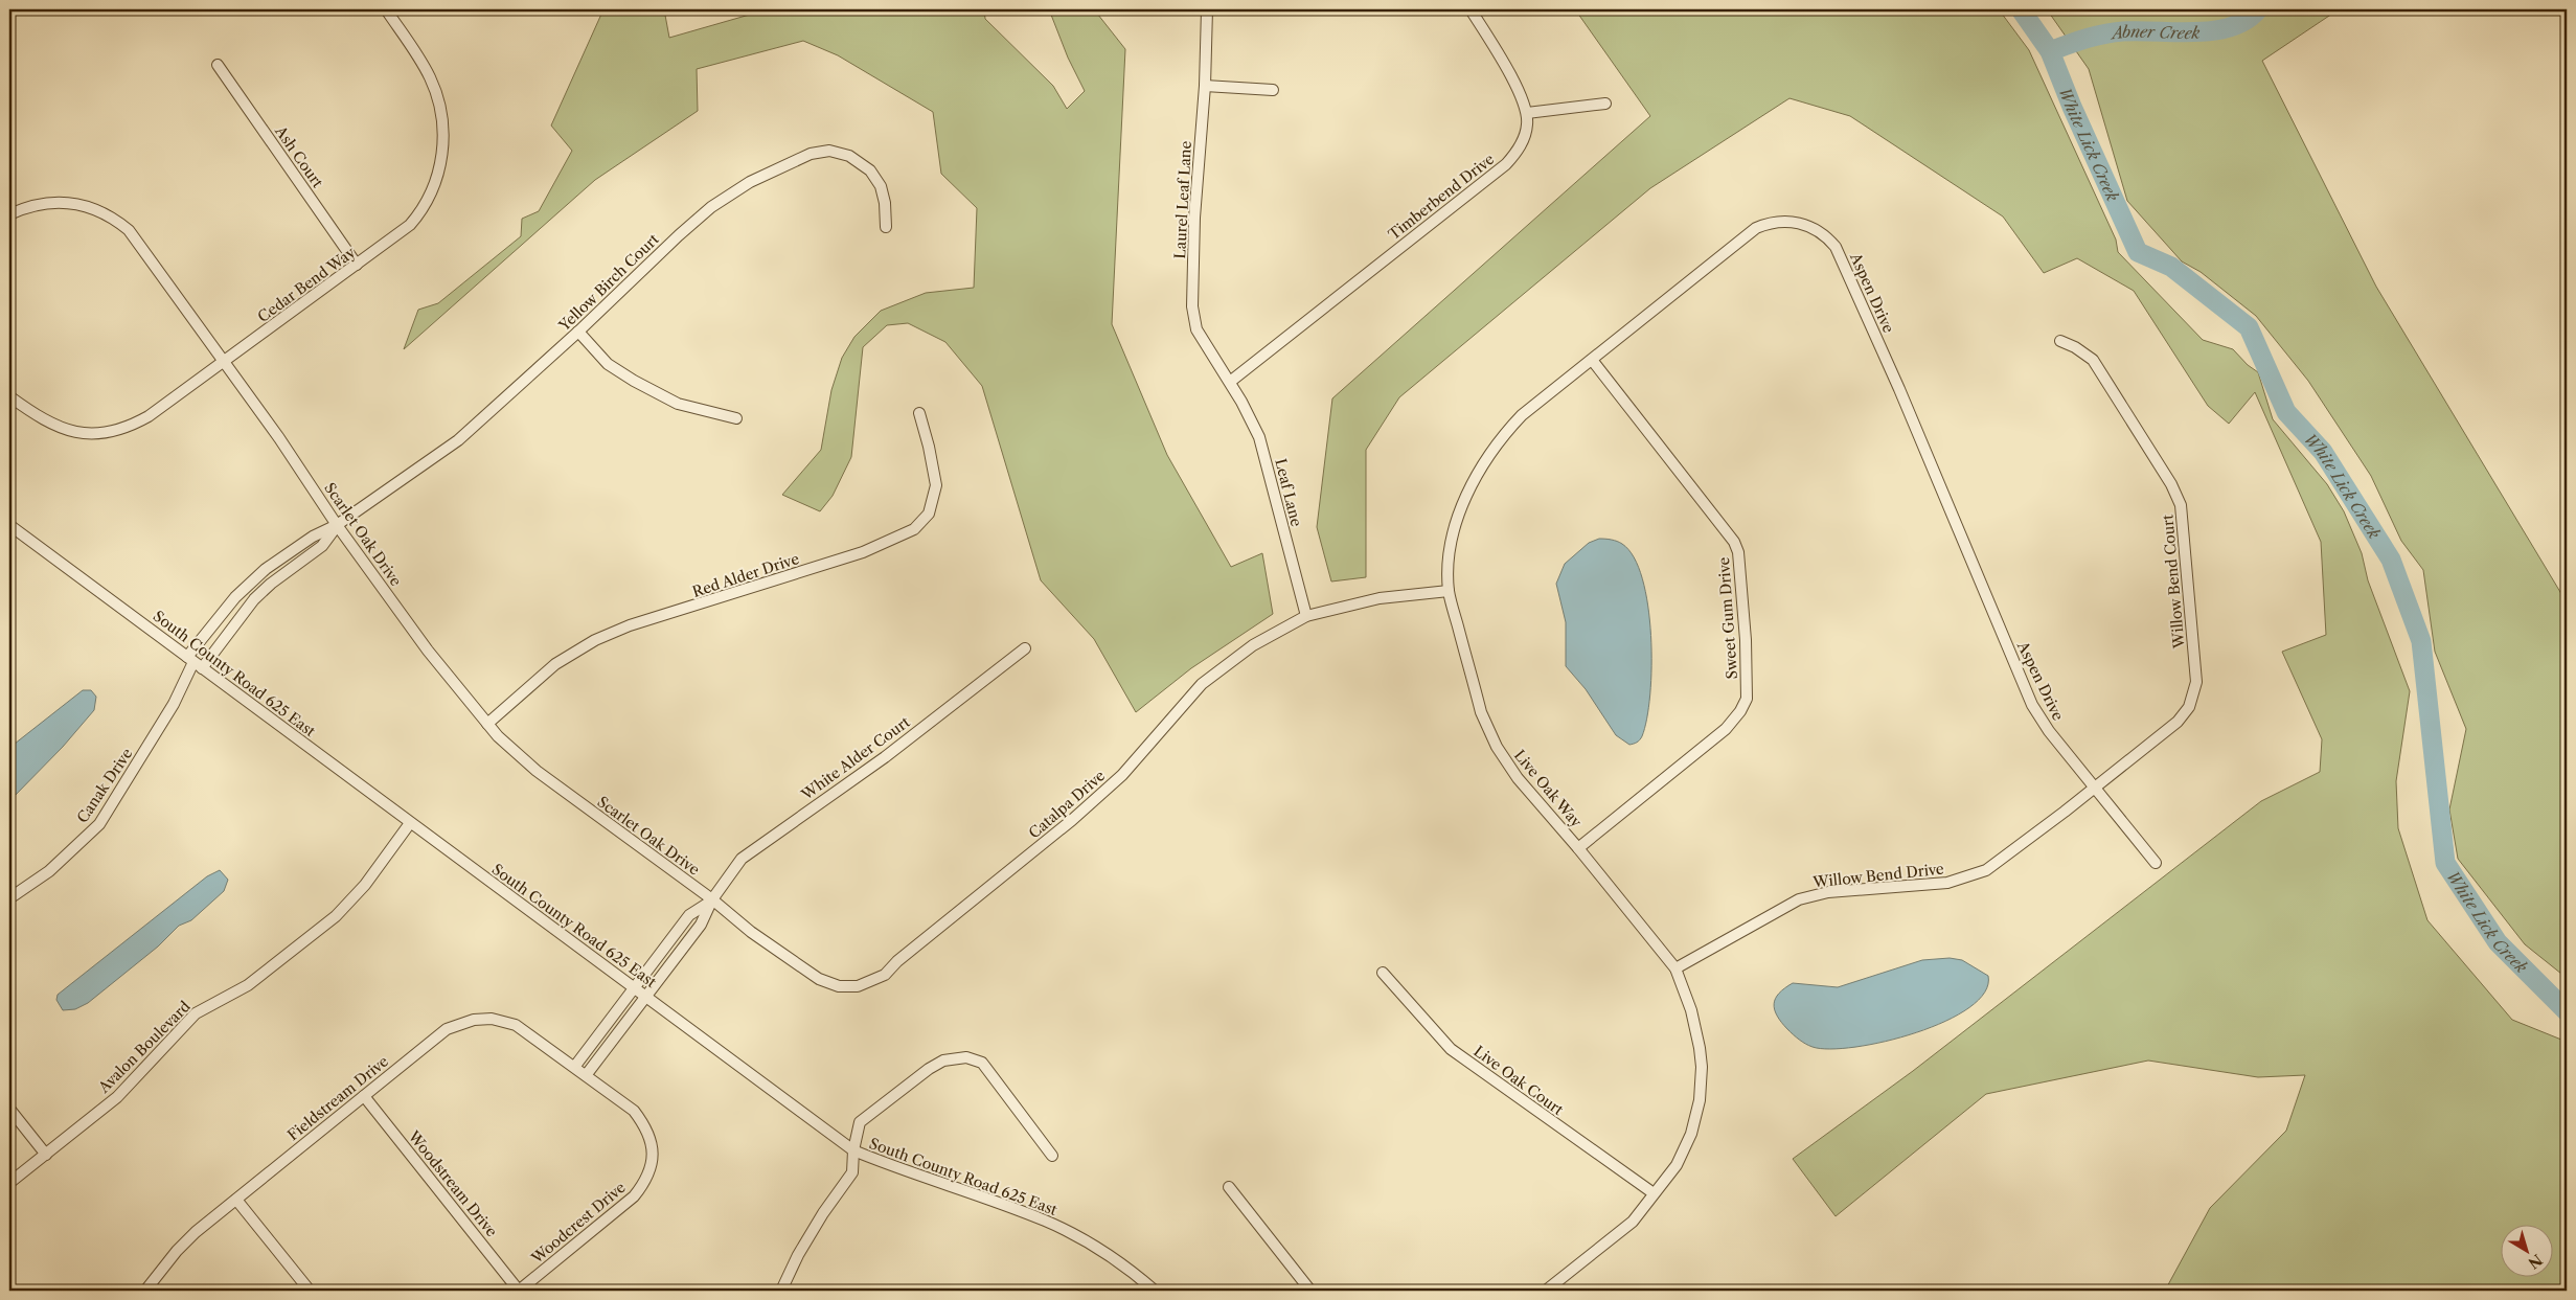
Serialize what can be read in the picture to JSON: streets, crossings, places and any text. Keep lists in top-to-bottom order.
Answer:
{
  "streets": {
    "street": [
      "Ash Court",
      "Timberbend Drive",
      "Laurel Leaf Lane",
      "Yellow Birch Court",
      "Cedar Bend Way",
      "Aspen Drive",
      "Leaf Lane",
      "Scarlet Oak Drive",
      "Red Alder Drive",
      "Willow Bend Court",
      "Sweet Gum Drive",
      "South County Road 625 East",
      "White Alder Court",
      "Canak Drive",
      "Live Oak Way",
      "Catalpa Drive",
      "Willow Bend Drive",
      "Avalon Boulevard",
      "Live Oak Court",
      "Fieldstream Drive",
      "Woodstream Drive",
      "Woodcrest Drive"
    ]
  },
  "crossings": [
    ["Ash Court", "Cedar Bend Way"],
    ["Timberbend Drive", "Laurel Leaf Lane"],
    ["Timberbend Drive", "Leaf Lane"],
    ["Laurel Leaf Lane", "Leaf Lane"],
    ["Yellow Birch Court", "Scarlet Oak Drive"],
    ["Yellow Birch Court", "South County Road 625 East"],
    ["Yellow Birch Court", "Canak Drive"],
    ["Cedar Bend Way", "Scarlet Oak Drive"],
    ["Aspen Drive", "Willow Bend Court"],
    ["Aspen Drive", "Sweet Gum Drive"],
    ["Aspen Drive", "Live Oak Way"],
    ["Aspen Drive", "Catalpa Drive"],
    ["Aspen Drive", "Willow Bend Drive"],
    ["Leaf Lane", "Catalpa Drive"],
    ["Scarlet Oak Drive", "Red Alder Drive"],
    ["Scarlet Oak Drive", "White Alder Court"],
    ["Scarlet Oak Drive", "Catalpa Drive"],
    ["Willow Bend Court", "Willow Bend Drive"],
    ["Sweet Gum Drive", "Live Oak Way"],
    ["South County Road 625 East", "White Alder Court"],
    ["South County Road 625 East", "Canak Drive"],
    ["South County Road 625 East", "Avalon Boulevard"],
    ["White Alder Court", "Catalpa Drive"],
    ["Live Oak Way", "Catalpa Drive"],
    ["Live Oak Way", "Willow Bend Drive"],
    ["Fieldstream Drive", "Woodstream Drive"],
    ["Fieldstream Drive", "Woodcrest Drive"],
    ["Woodstream Drive", "Woodcrest Drive"]
  ],
  "water": ["Abner Creek", "White Lick Creek"],
  "north": "bottom right"
}
